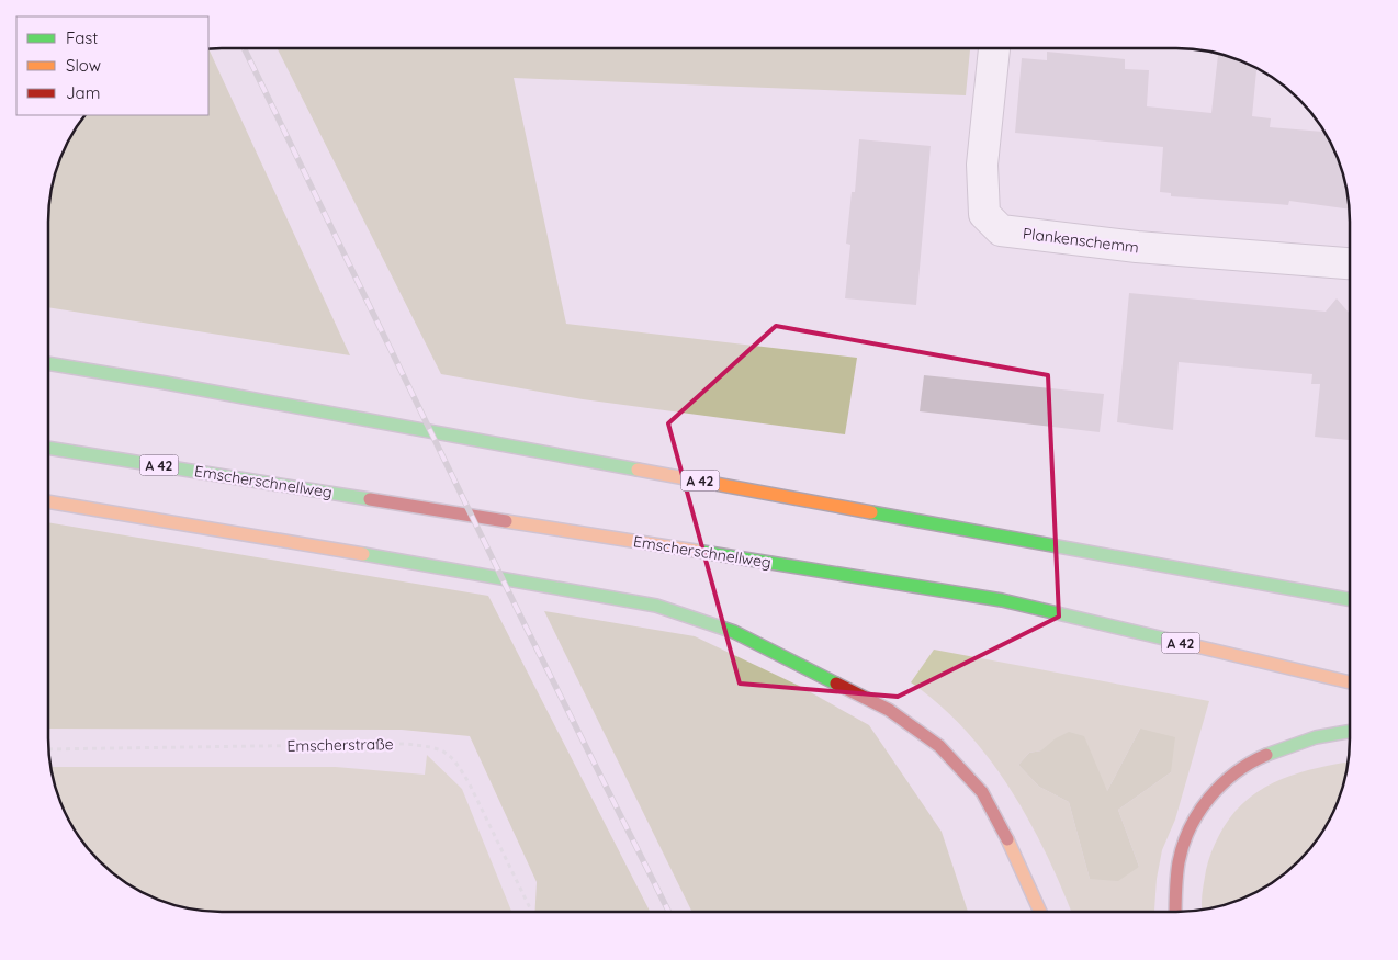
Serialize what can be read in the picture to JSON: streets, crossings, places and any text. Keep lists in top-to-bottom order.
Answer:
{
  "streets": {
    "highway": ["A 42", "Emscherschnellweg"],
    "street": ["Plankenschemm"],
    "path": ["Emscherstraße"]
  },
  "legend": ["Fast", "Slow", "Jam"]
}
